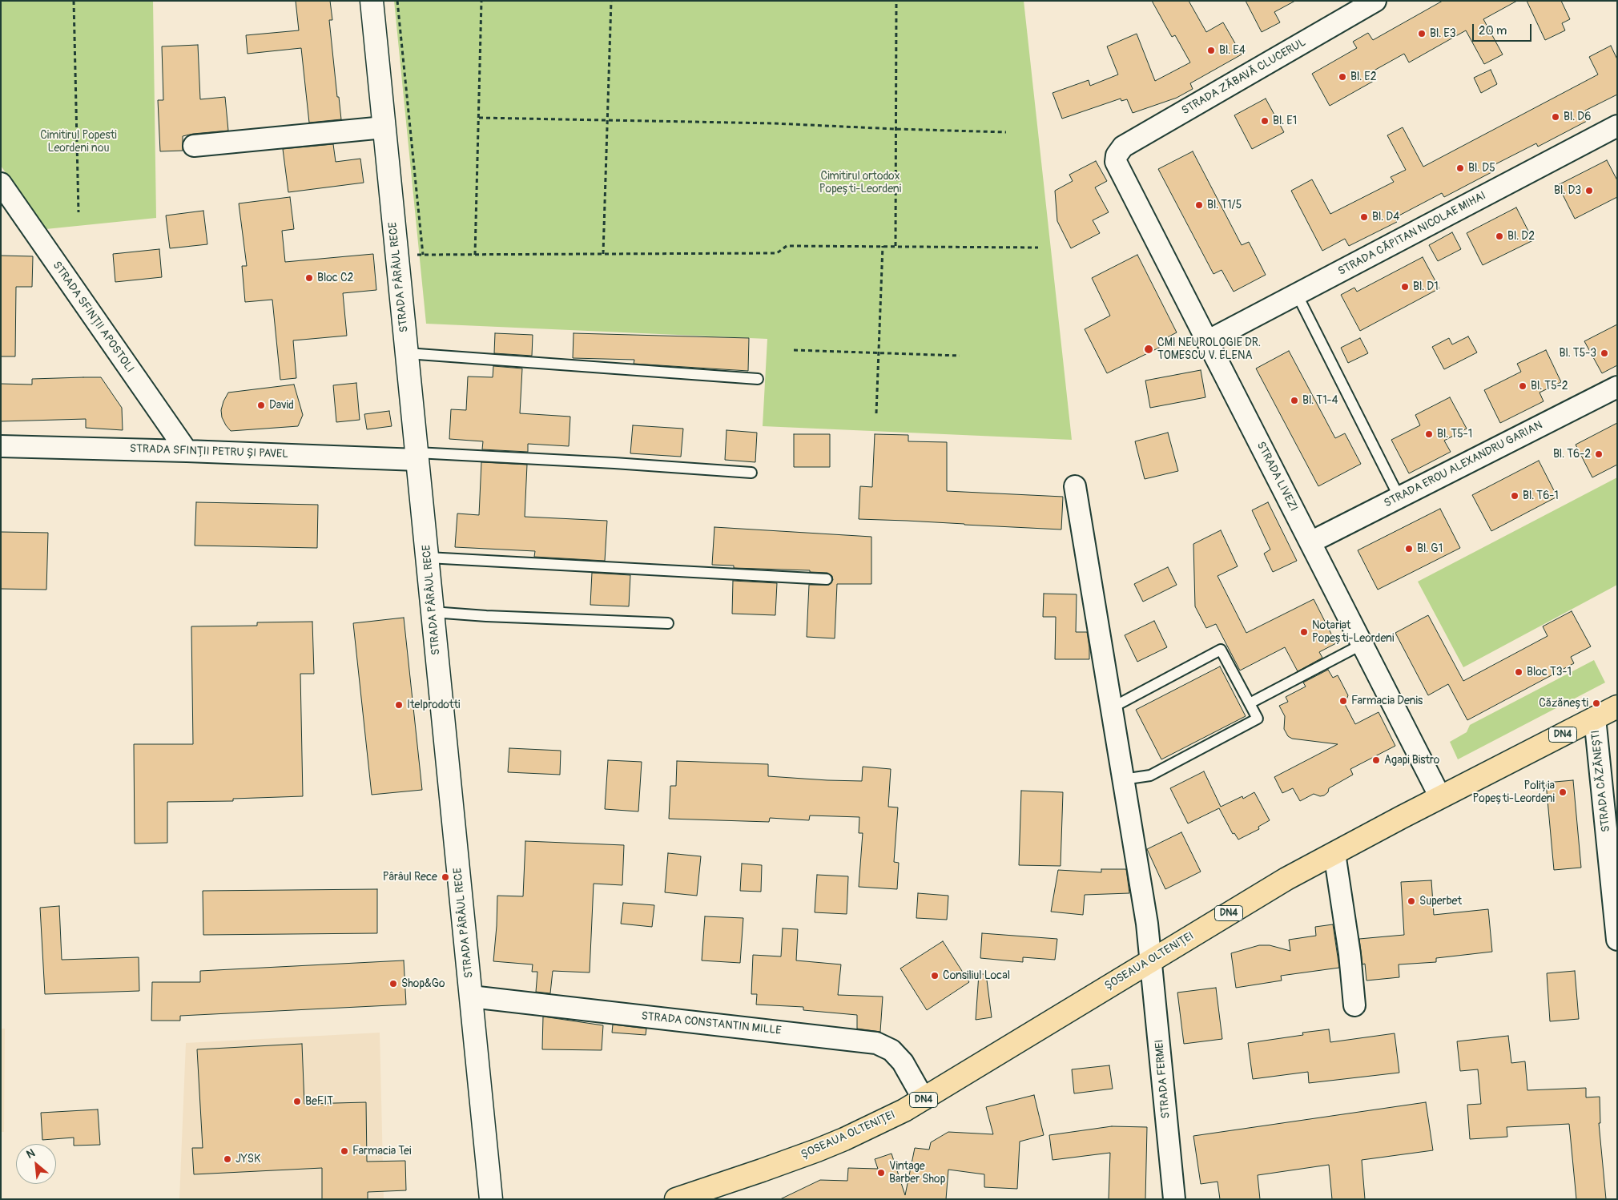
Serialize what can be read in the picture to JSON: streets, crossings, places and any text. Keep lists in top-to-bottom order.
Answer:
{
  "streets": {
    "main road": ["DN4", "ȘOSEAUA OLTENIȚEI"],
    "street": [
      "STRADA ZĂBAVĂ CLUCERUL",
      "STRADA CĂPITAN NICOLAE MIHAI",
      "STRADA PÂRÂUL RECE",
      "STRADA SFINȚII APOSTOLI",
      "STRADA SFINȚII PETRU ȘI PAVEL",
      "STRADA EROU ALEXANDRU GARIAN",
      "STRADA LIVEZI",
      "STRADA CĂZĂNEȘTI",
      "STRADA CONSTANTIN MILLE",
      "STRADA FERMEI"
    ]
  },
  "crossings": [
    ["STRADA ZĂBAVĂ CLUCERUL", "STRADA LIVEZI"],
    ["STRADA CĂPITAN NICOLAE MIHAI", "STRADA LIVEZI"],
    ["STRADA PÂRÂUL RECE", "STRADA SFINȚII PETRU ȘI PAVEL"],
    ["STRADA PÂRÂUL RECE", "STRADA CONSTANTIN MILLE"],
    ["STRADA SFINȚII APOSTOLI", "STRADA SFINȚII PETRU ȘI PAVEL"],
    ["STRADA EROU ALEXANDRU GARIAN", "STRADA LIVEZI"],
    ["STRADA LIVEZI", "ȘOSEAUA OLTENIȚEI"],
    ["STRADA CĂZĂNEȘTI", "ȘOSEAUA OLTENIȚEI"],
    ["ȘOSEAUA OLTENIȚEI", "STRADA CONSTANTIN MILLE"],
    ["ȘOSEAUA OLTENIȚEI", "STRADA FERMEI"]
  ],
  "parks": ["Cimitirul Popesti Leordeni nou", "Cimitirul ortodox Popești-Leordeni"],
  "places": [
    "Bl. E3",
    "Bl. E4",
    "Bl. E2",
    "Bl. D6",
    "Bl. E1",
    "Bl. D5",
    "Bl. D3",
    "Bl. T1/5",
    "Bl. D4",
    "Bl. D2",
    "Bloc C2",
    "Bl. D1",
    "CMI NEUROLOGIE DR. TOMESCU V. ELENA",
    "Bl. T5-3",
    "Bl. T5-2",
    "Bl. T1-4",
    "David",
    "Bl. T5-1",
    "Bl. T6-2",
    "Bl. T6-1",
    "Bl. G1",
    "Notariat Popești-Leordeni",
    "Bloc T3-1",
    "Farmacia Denis",
    "Căzănești",
    "Itelprodotti",
    "Agapi Bistro",
    "Poliția Popești-Leordeni",
    "Pârâul Rece",
    "Superbet",
    "Consiliul Local",
    "Shop&Go",
    "BeFIT",
    "Farmacia Tei",
    "JYSK",
    "Vintage Barber Shop"
  ],
  "scale_bar": "20 m",
  "north": "top left"
}
